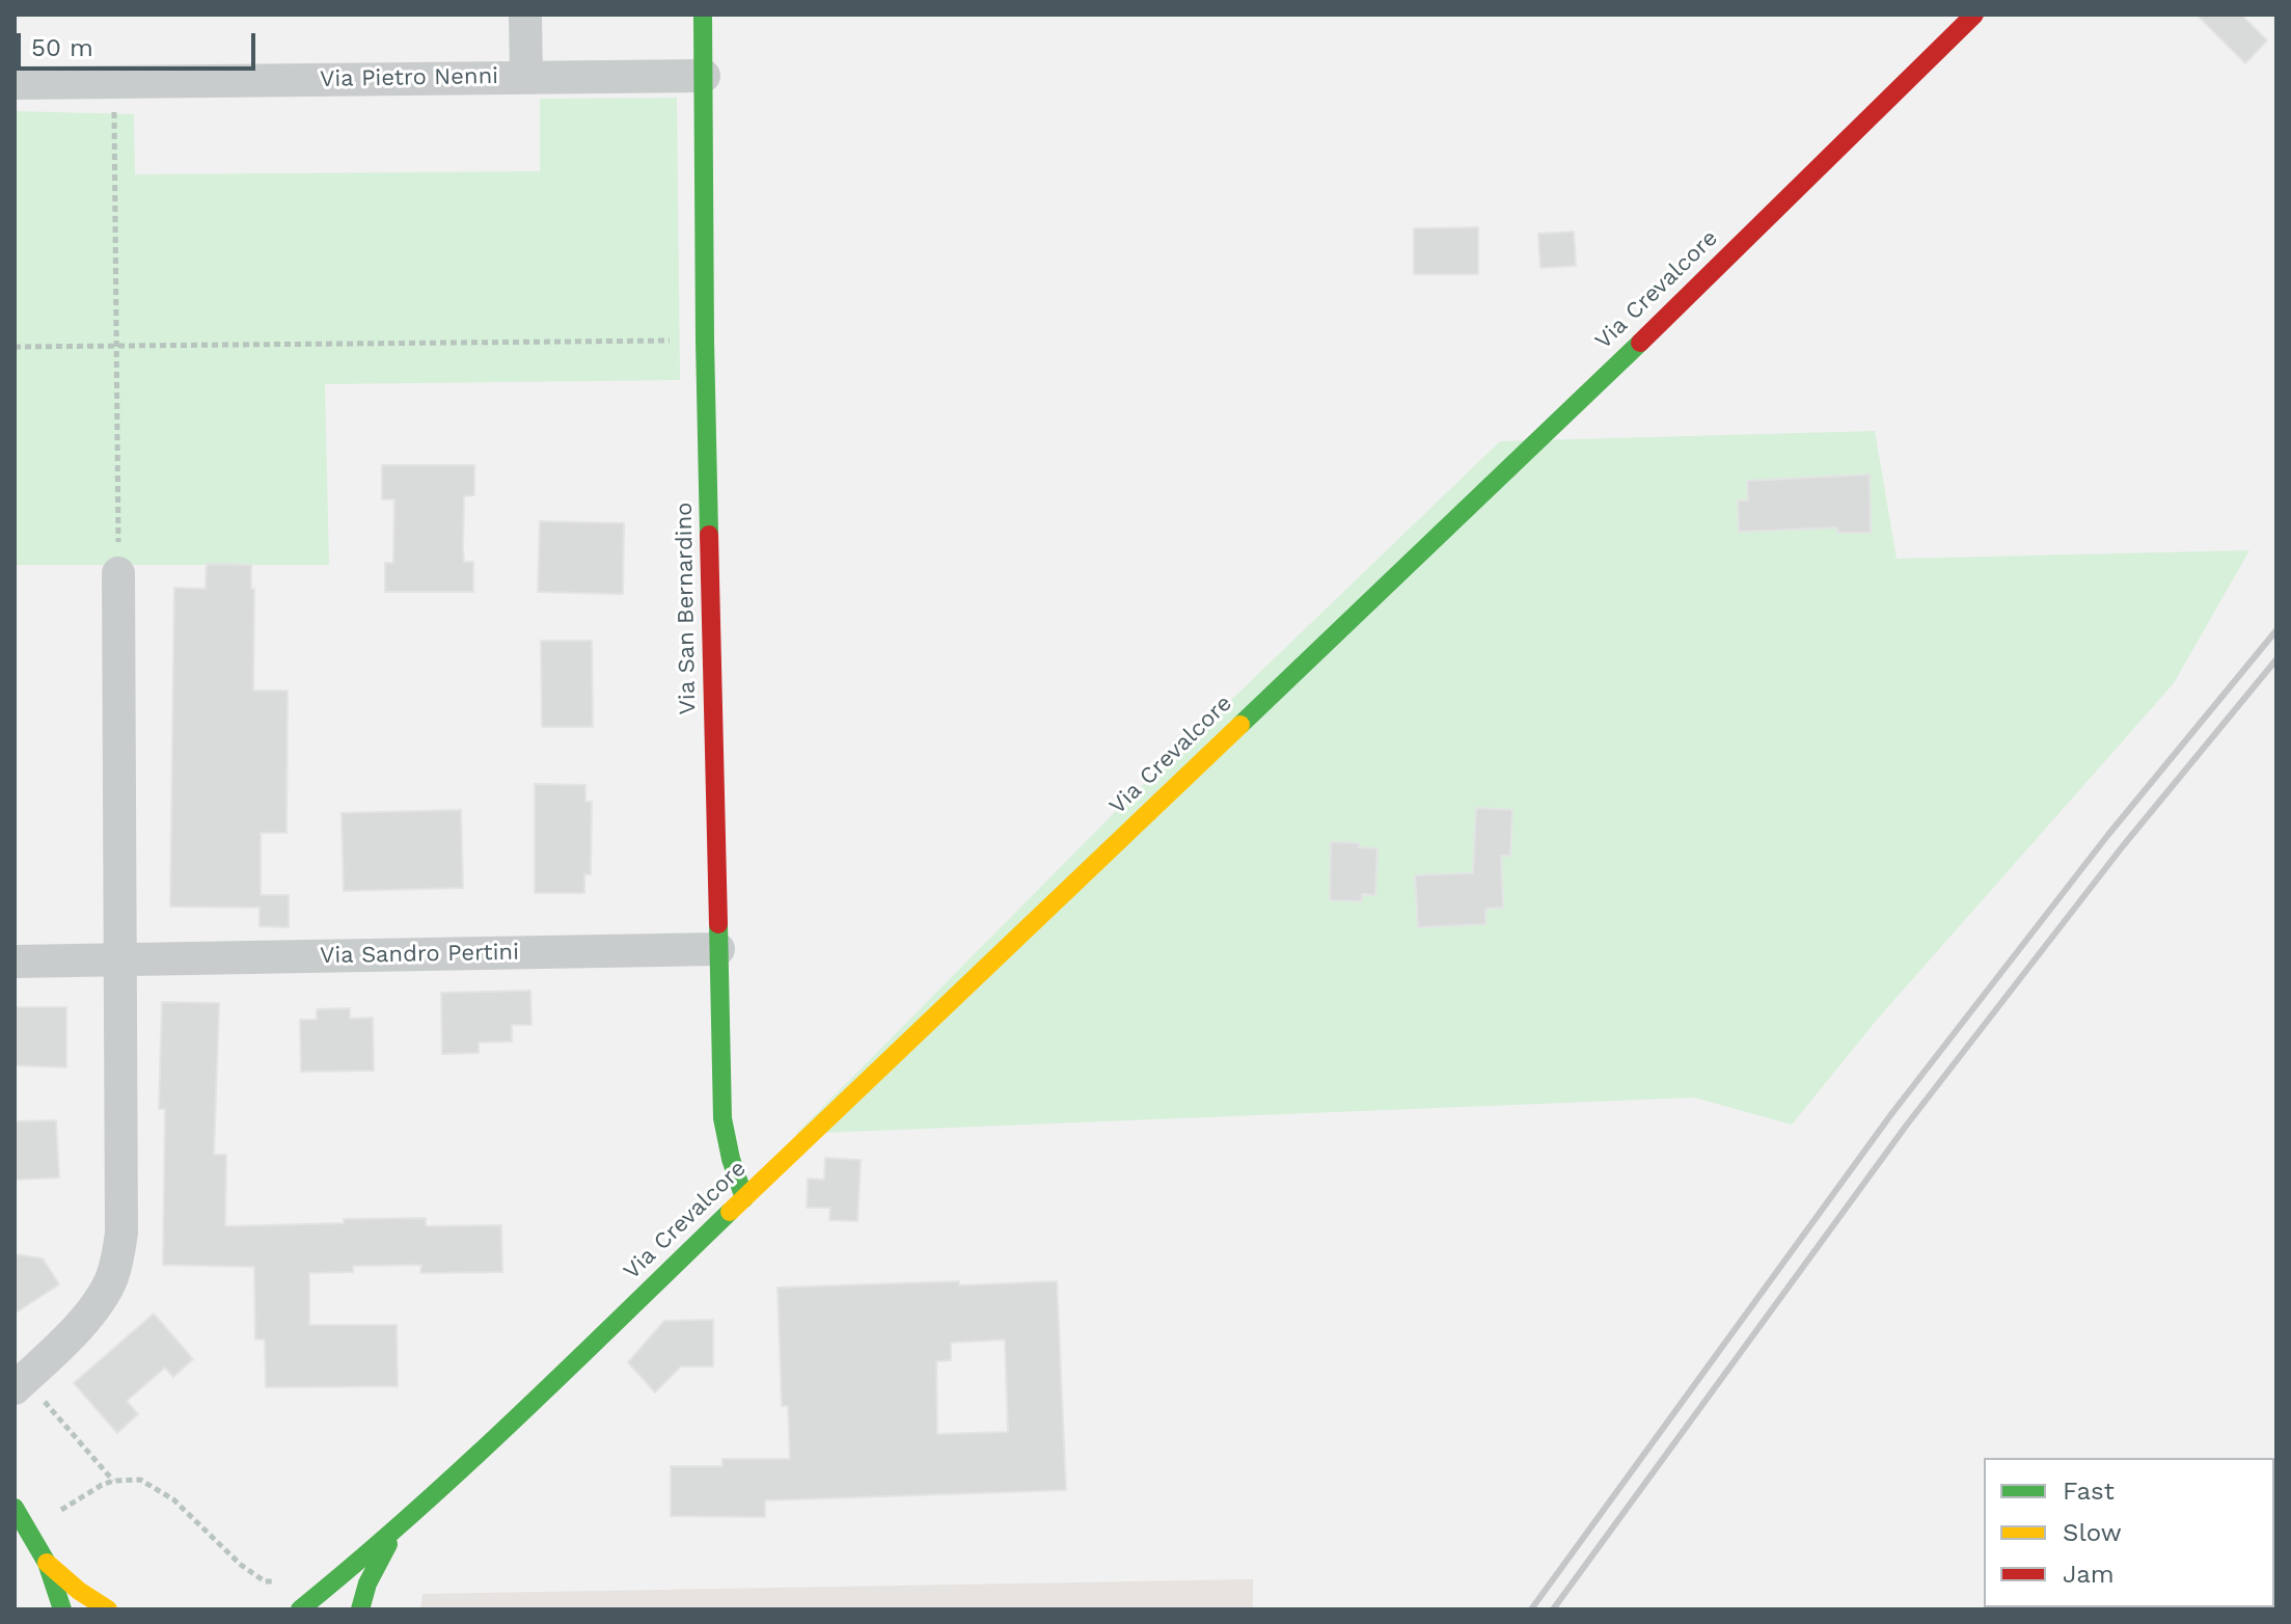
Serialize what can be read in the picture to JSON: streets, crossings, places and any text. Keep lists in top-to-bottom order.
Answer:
{
  "streets": {
    "main road": ["Via Crevalcore", "Via San Bernardino"],
    "street": ["Via Pietro Nenni", "Via Sandro Pertini"]
  },
  "crossings": [
    ["Via Pietro Nenni", "Via San Bernardino"],
    ["Via Crevalcore", "Via San Bernardino"],
    ["Via San Bernardino", "Via Sandro Pertini"]
  ],
  "legend": ["Fast", "Slow", "Jam"],
  "scale_bar": "50 m"
}
